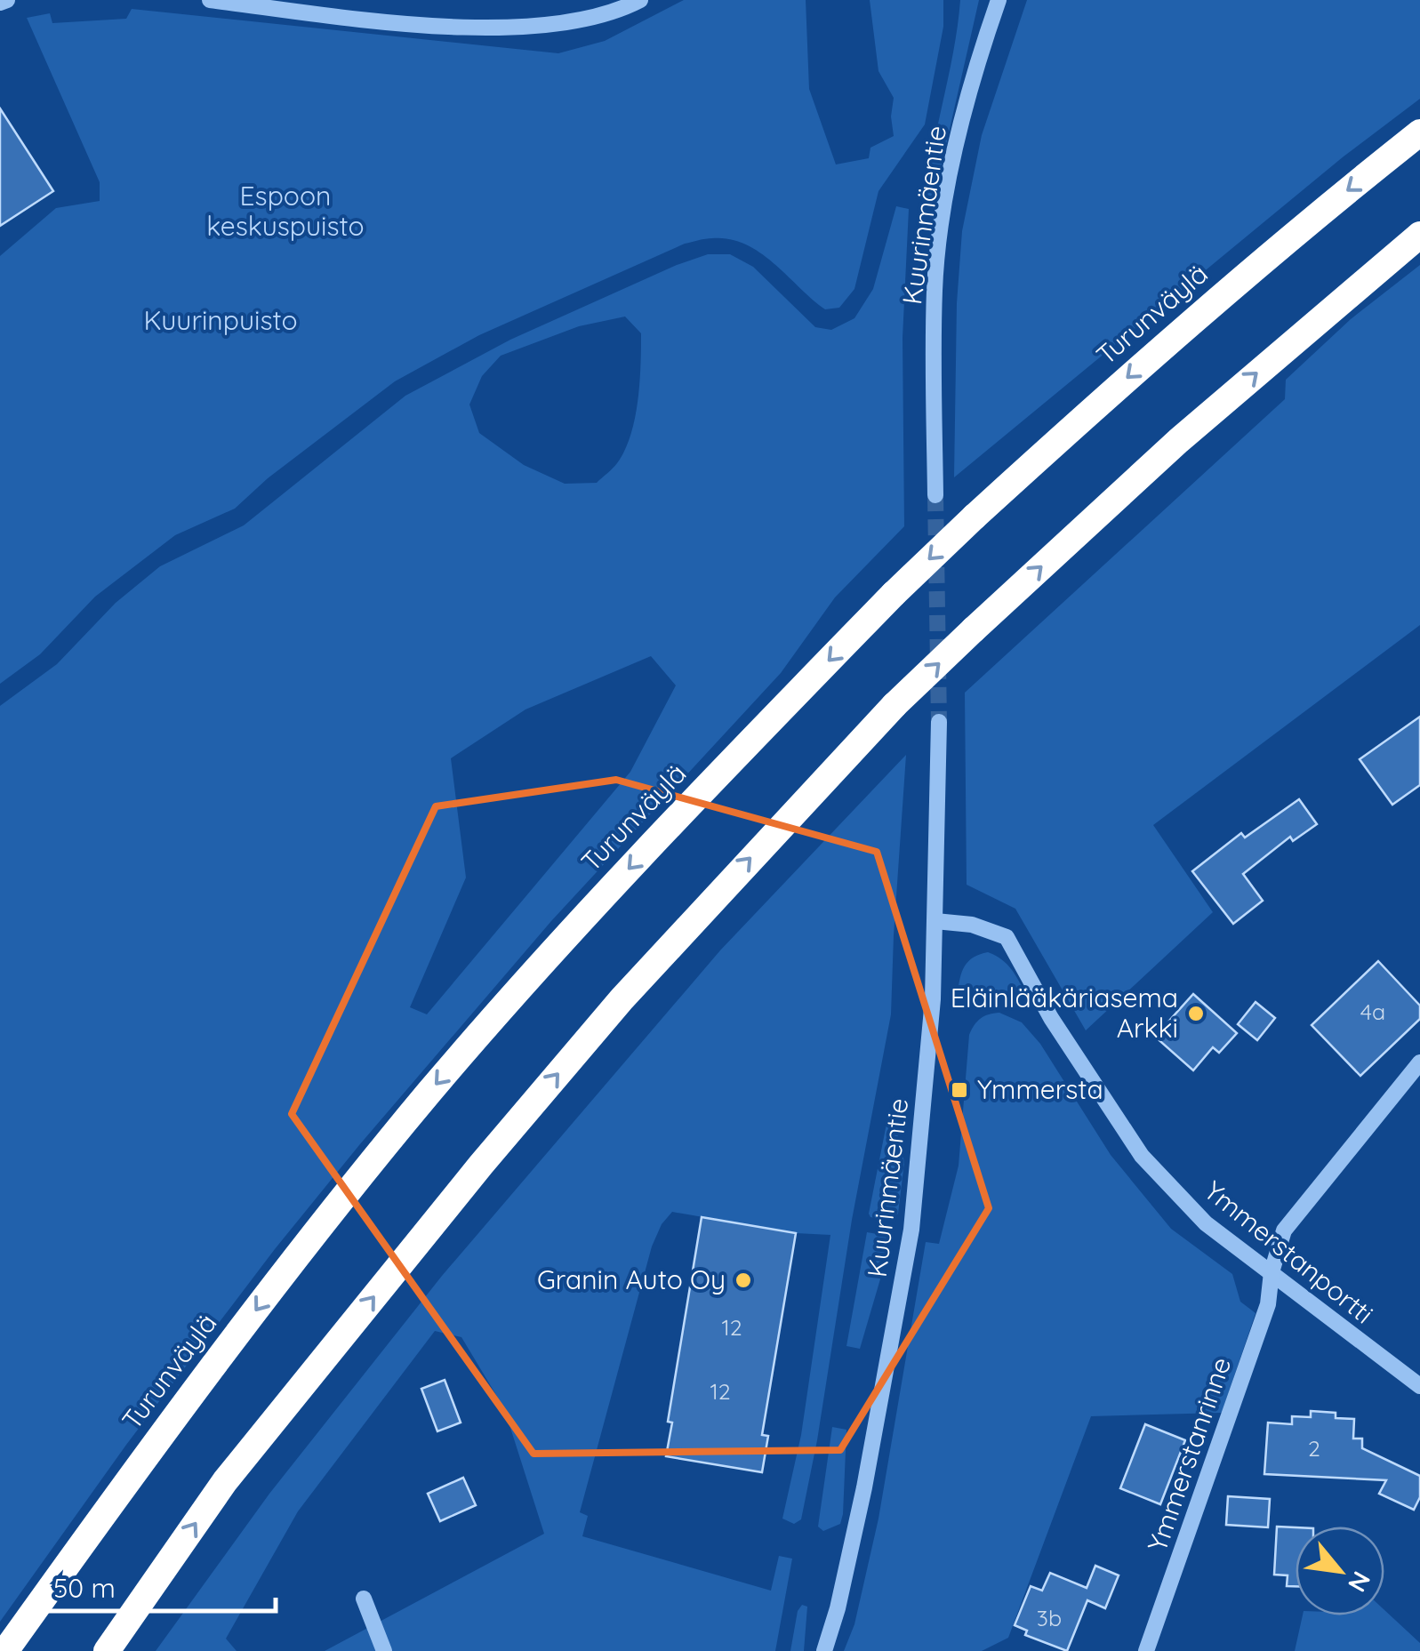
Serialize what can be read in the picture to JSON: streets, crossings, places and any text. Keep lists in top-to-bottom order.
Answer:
{
  "streets": {
    "highway": ["Turunväylä"],
    "street": ["Kuurinmäentie", "Ymmerstanportti", "Ymmerstanrinne"]
  },
  "crossings": [
    ["Kuurinmäentie", "Ymmerstanportti"],
    ["Ymmerstanportti", "Ymmerstanrinne"]
  ],
  "parks": ["Espoon keskuspuisto", "Kuurinpuisto"],
  "places": {
    "other": ["Eläinlääkäriasema Arkki", "Granin Auto Oy"],
    "transit": ["Ymmersta"]
  },
  "house_numbers": [
    "4a",
    "12",
    "12",
    "2",
    "3b"
  ],
  "scale_bar": "50 m",
  "north": "bottom right"
}
